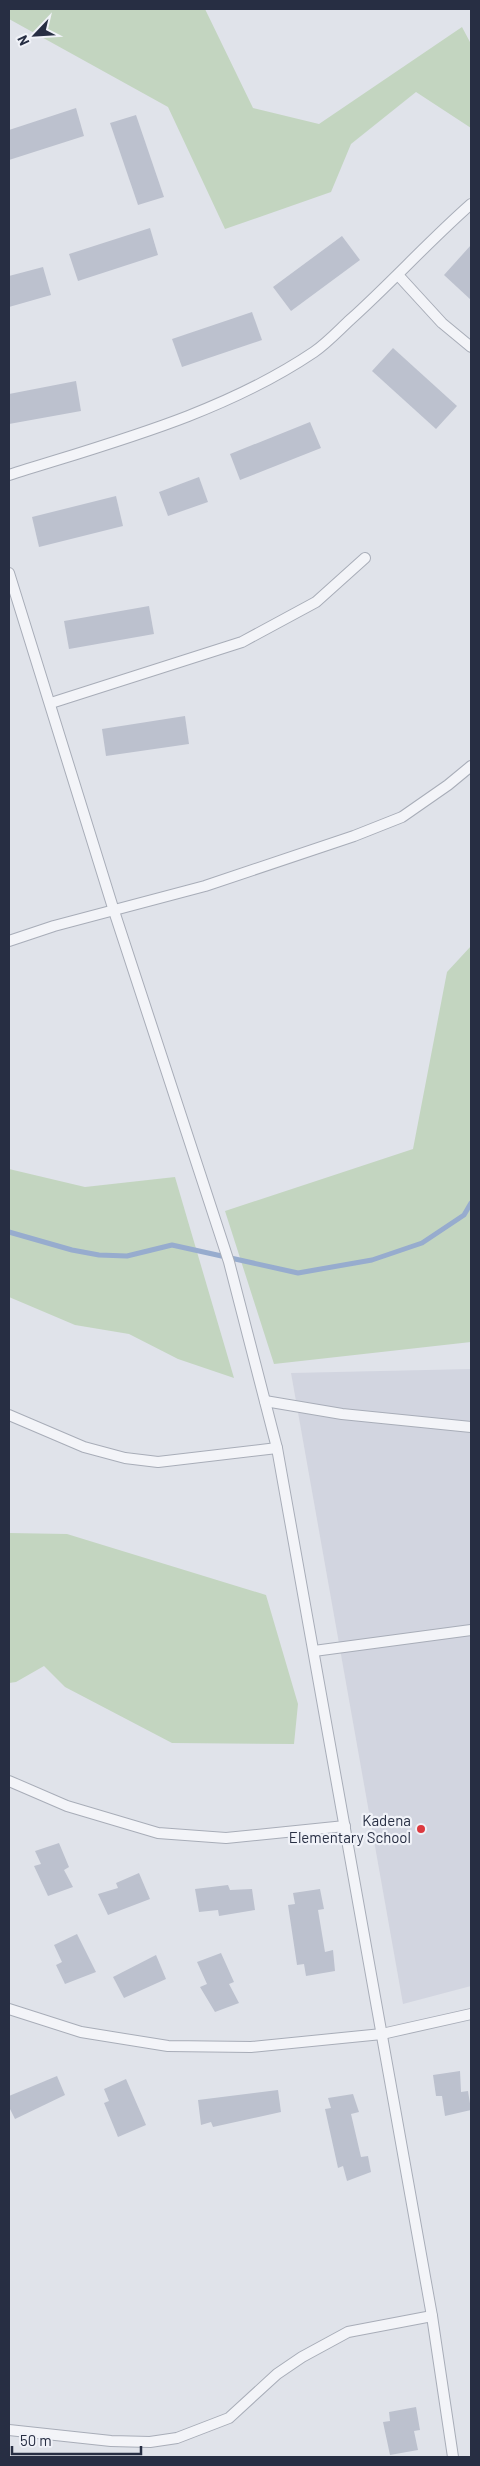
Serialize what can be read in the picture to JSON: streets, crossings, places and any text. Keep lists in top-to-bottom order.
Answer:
{
  "places": ["Kadena Elementary School"],
  "scale_bar": "50 m",
  "north": "bottom left"
}
